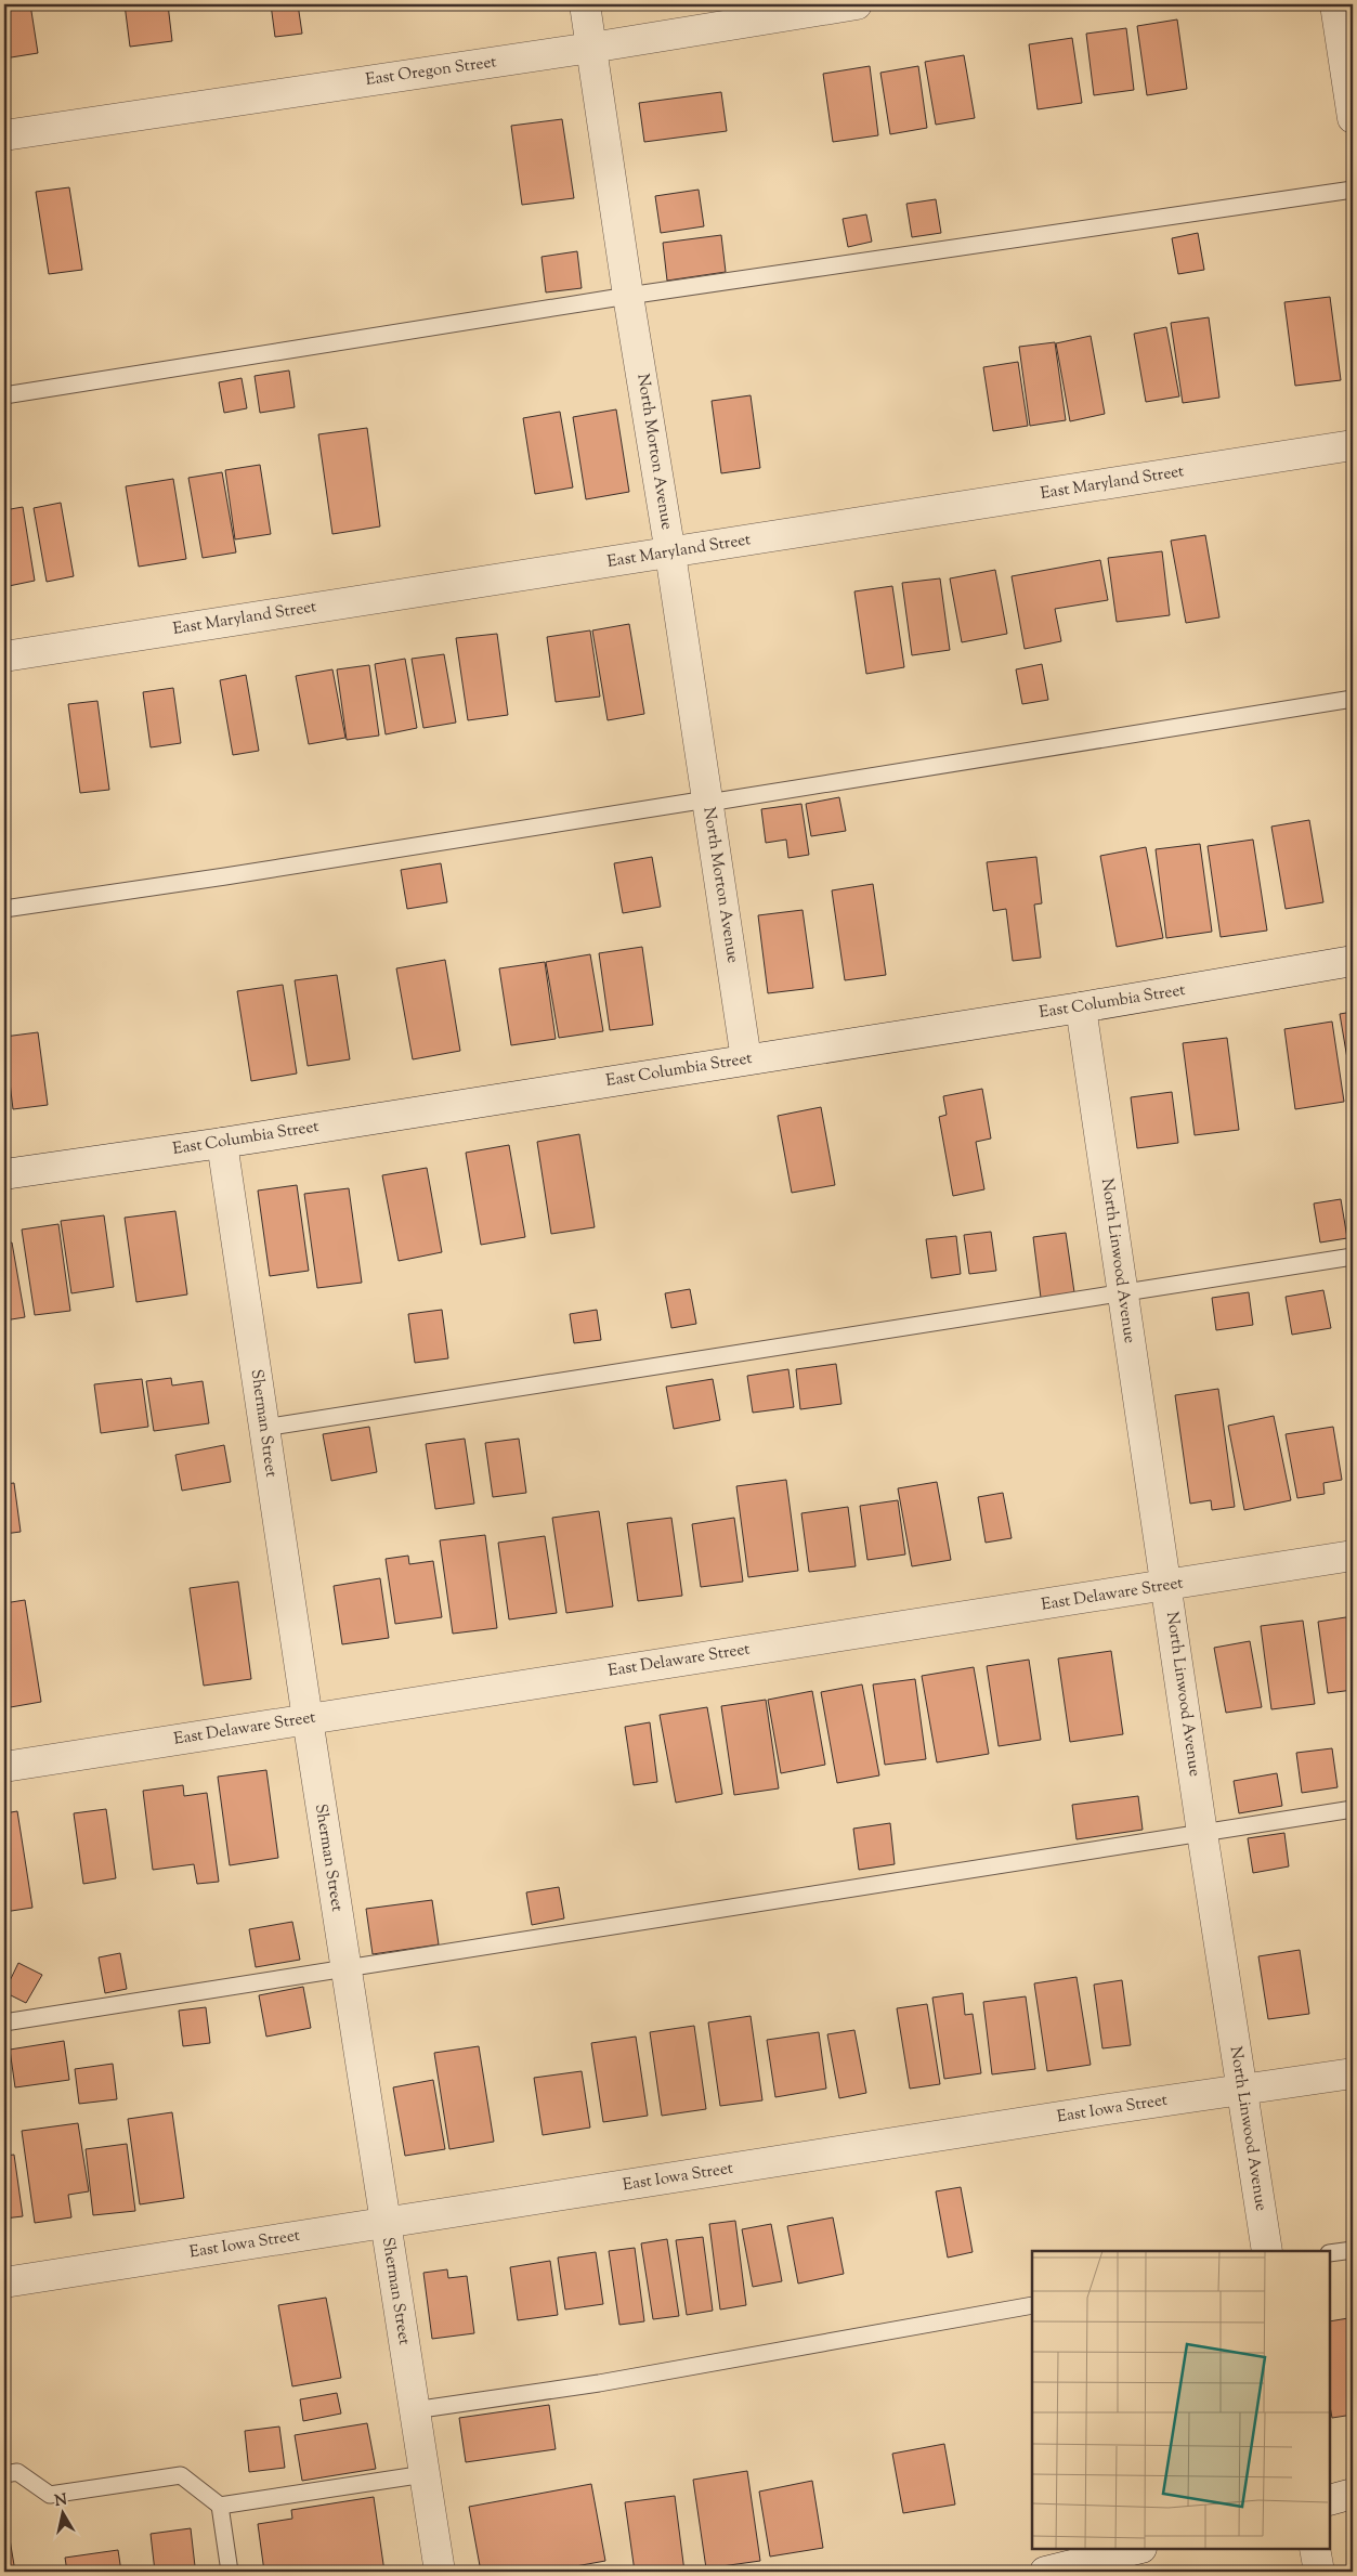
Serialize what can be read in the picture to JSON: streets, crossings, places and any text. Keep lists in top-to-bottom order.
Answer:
{
  "streets": {
    "street": [
      "East Oregon Street",
      "North Morton Avenue",
      "East Maryland Street",
      "East Columbia Street",
      "North Linwood Avenue",
      "Sherman Street",
      "East Delaware Street",
      "East Iowa Street"
    ]
  },
  "crossings": [
    ["East Oregon Street", "North Morton Avenue"],
    ["North Morton Avenue", "East Maryland Street"],
    ["North Morton Avenue", "East Columbia Street"],
    ["East Columbia Street", "North Linwood Avenue"],
    ["East Columbia Street", "Sherman Street"],
    ["North Linwood Avenue", "East Delaware Street"],
    ["North Linwood Avenue", "East Iowa Street"],
    ["Sherman Street", "East Delaware Street"],
    ["Sherman Street", "East Iowa Street"]
  ],
  "north": "top"
}
